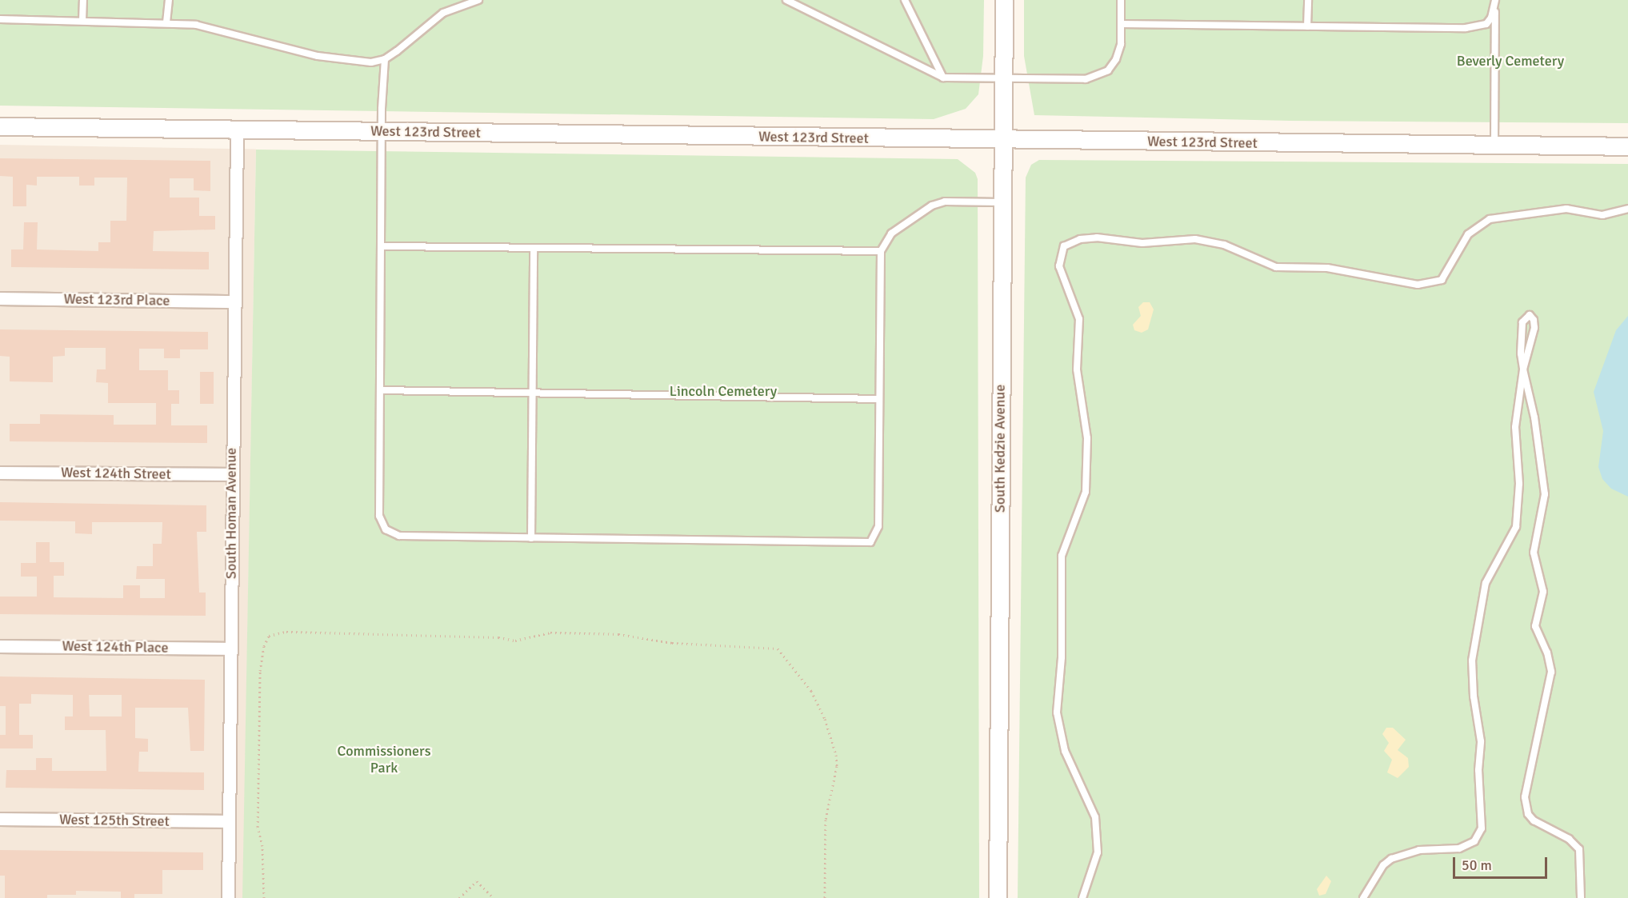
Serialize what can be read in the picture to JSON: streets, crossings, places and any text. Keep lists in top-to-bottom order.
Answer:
{
  "streets": {
    "street": [
      "West 123rd Street",
      "West 123rd Place",
      "South Kedzie Avenue",
      "West 124th Street",
      "South Homan Avenue",
      "West 124th Place",
      "West 125th Street"
    ]
  },
  "crossings": [
    ["West 123rd Street", "South Kedzie Avenue"],
    ["West 123rd Street", "South Homan Avenue"],
    ["West 123rd Place", "South Homan Avenue"],
    ["West 124th Street", "South Homan Avenue"],
    ["South Homan Avenue", "West 124th Place"],
    ["South Homan Avenue", "West 125th Street"]
  ],
  "parks": ["Beverly Cemetery", "Lincoln Cemetery", "Commissioners Park"],
  "scale_bar": "50 m"
}
